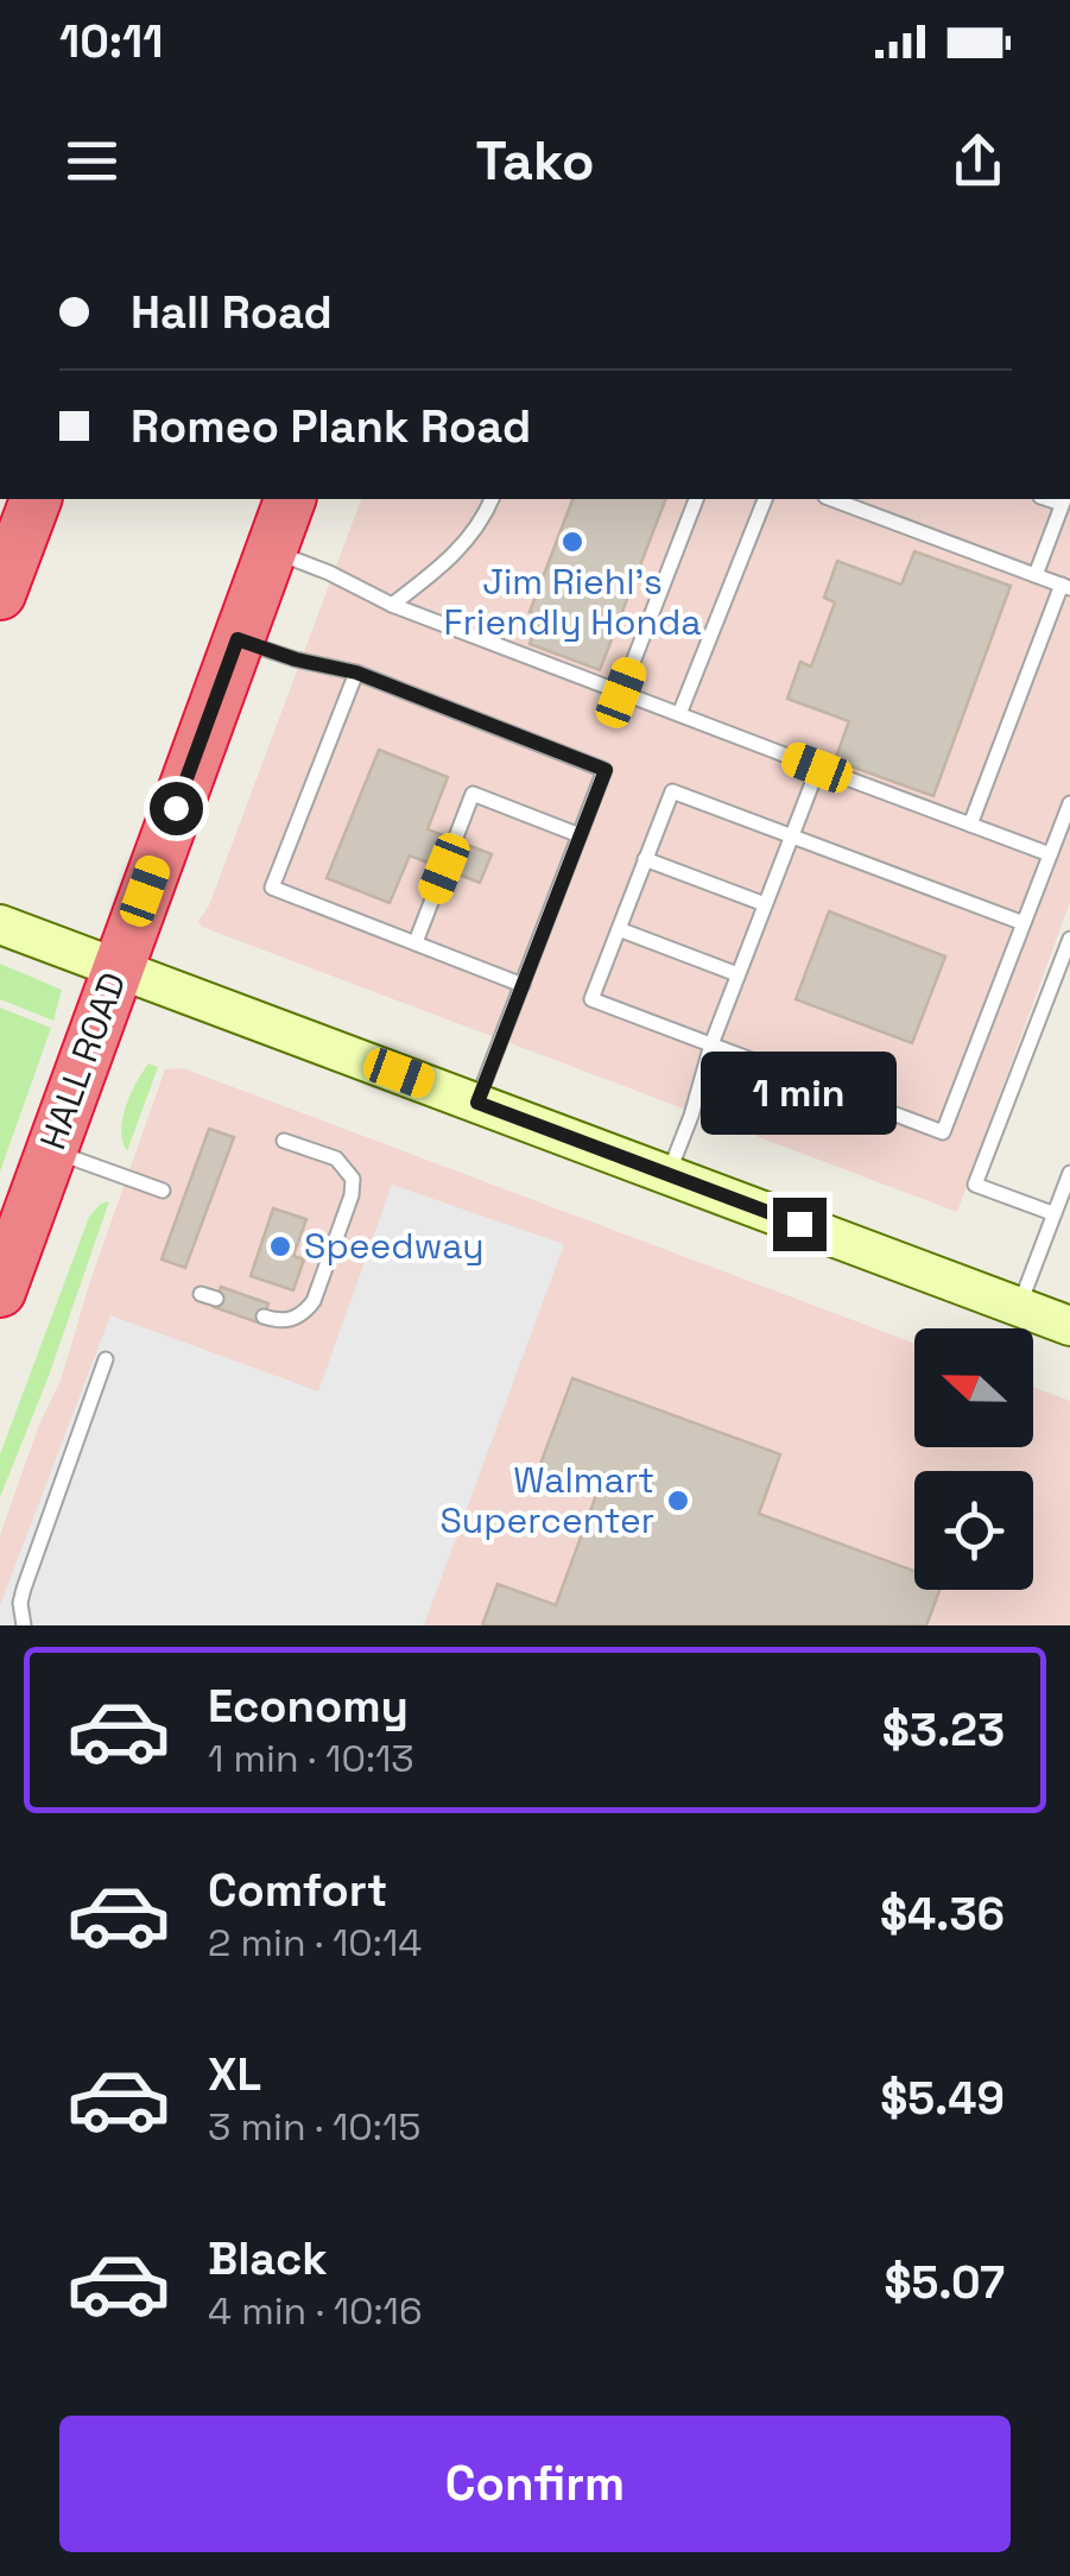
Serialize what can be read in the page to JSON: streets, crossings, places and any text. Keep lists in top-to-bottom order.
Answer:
{
  "streets": {
    "highway": ["HALL ROAD"]
  },
  "places": ["Jim Riehl's Friendly Honda", "Speedway", "Walmart Supercenter"],
  "north": "left",
  "page": {
    "status": "10:11",
    "header": "Tako",
    "banner": ["Hall Road", "Romeo Plank Road"],
    "bubble": "1 min",
    "list": [
      {
        "name": "Economy",
        "note": "1 min · 10:13",
        "value": "$3.23"
      },
      {
        "name": "Comfort",
        "note": "2 min · 10:14",
        "value": "$4.36"
      },
      {
        "name": "XL",
        "note": "3 min · 10:15",
        "value": "$5.49"
      },
      {
        "name": "Black",
        "note": "4 min · 10:16",
        "value": "$5.07"
      }
    ],
    "buttons": "Confirm"
  }
}
